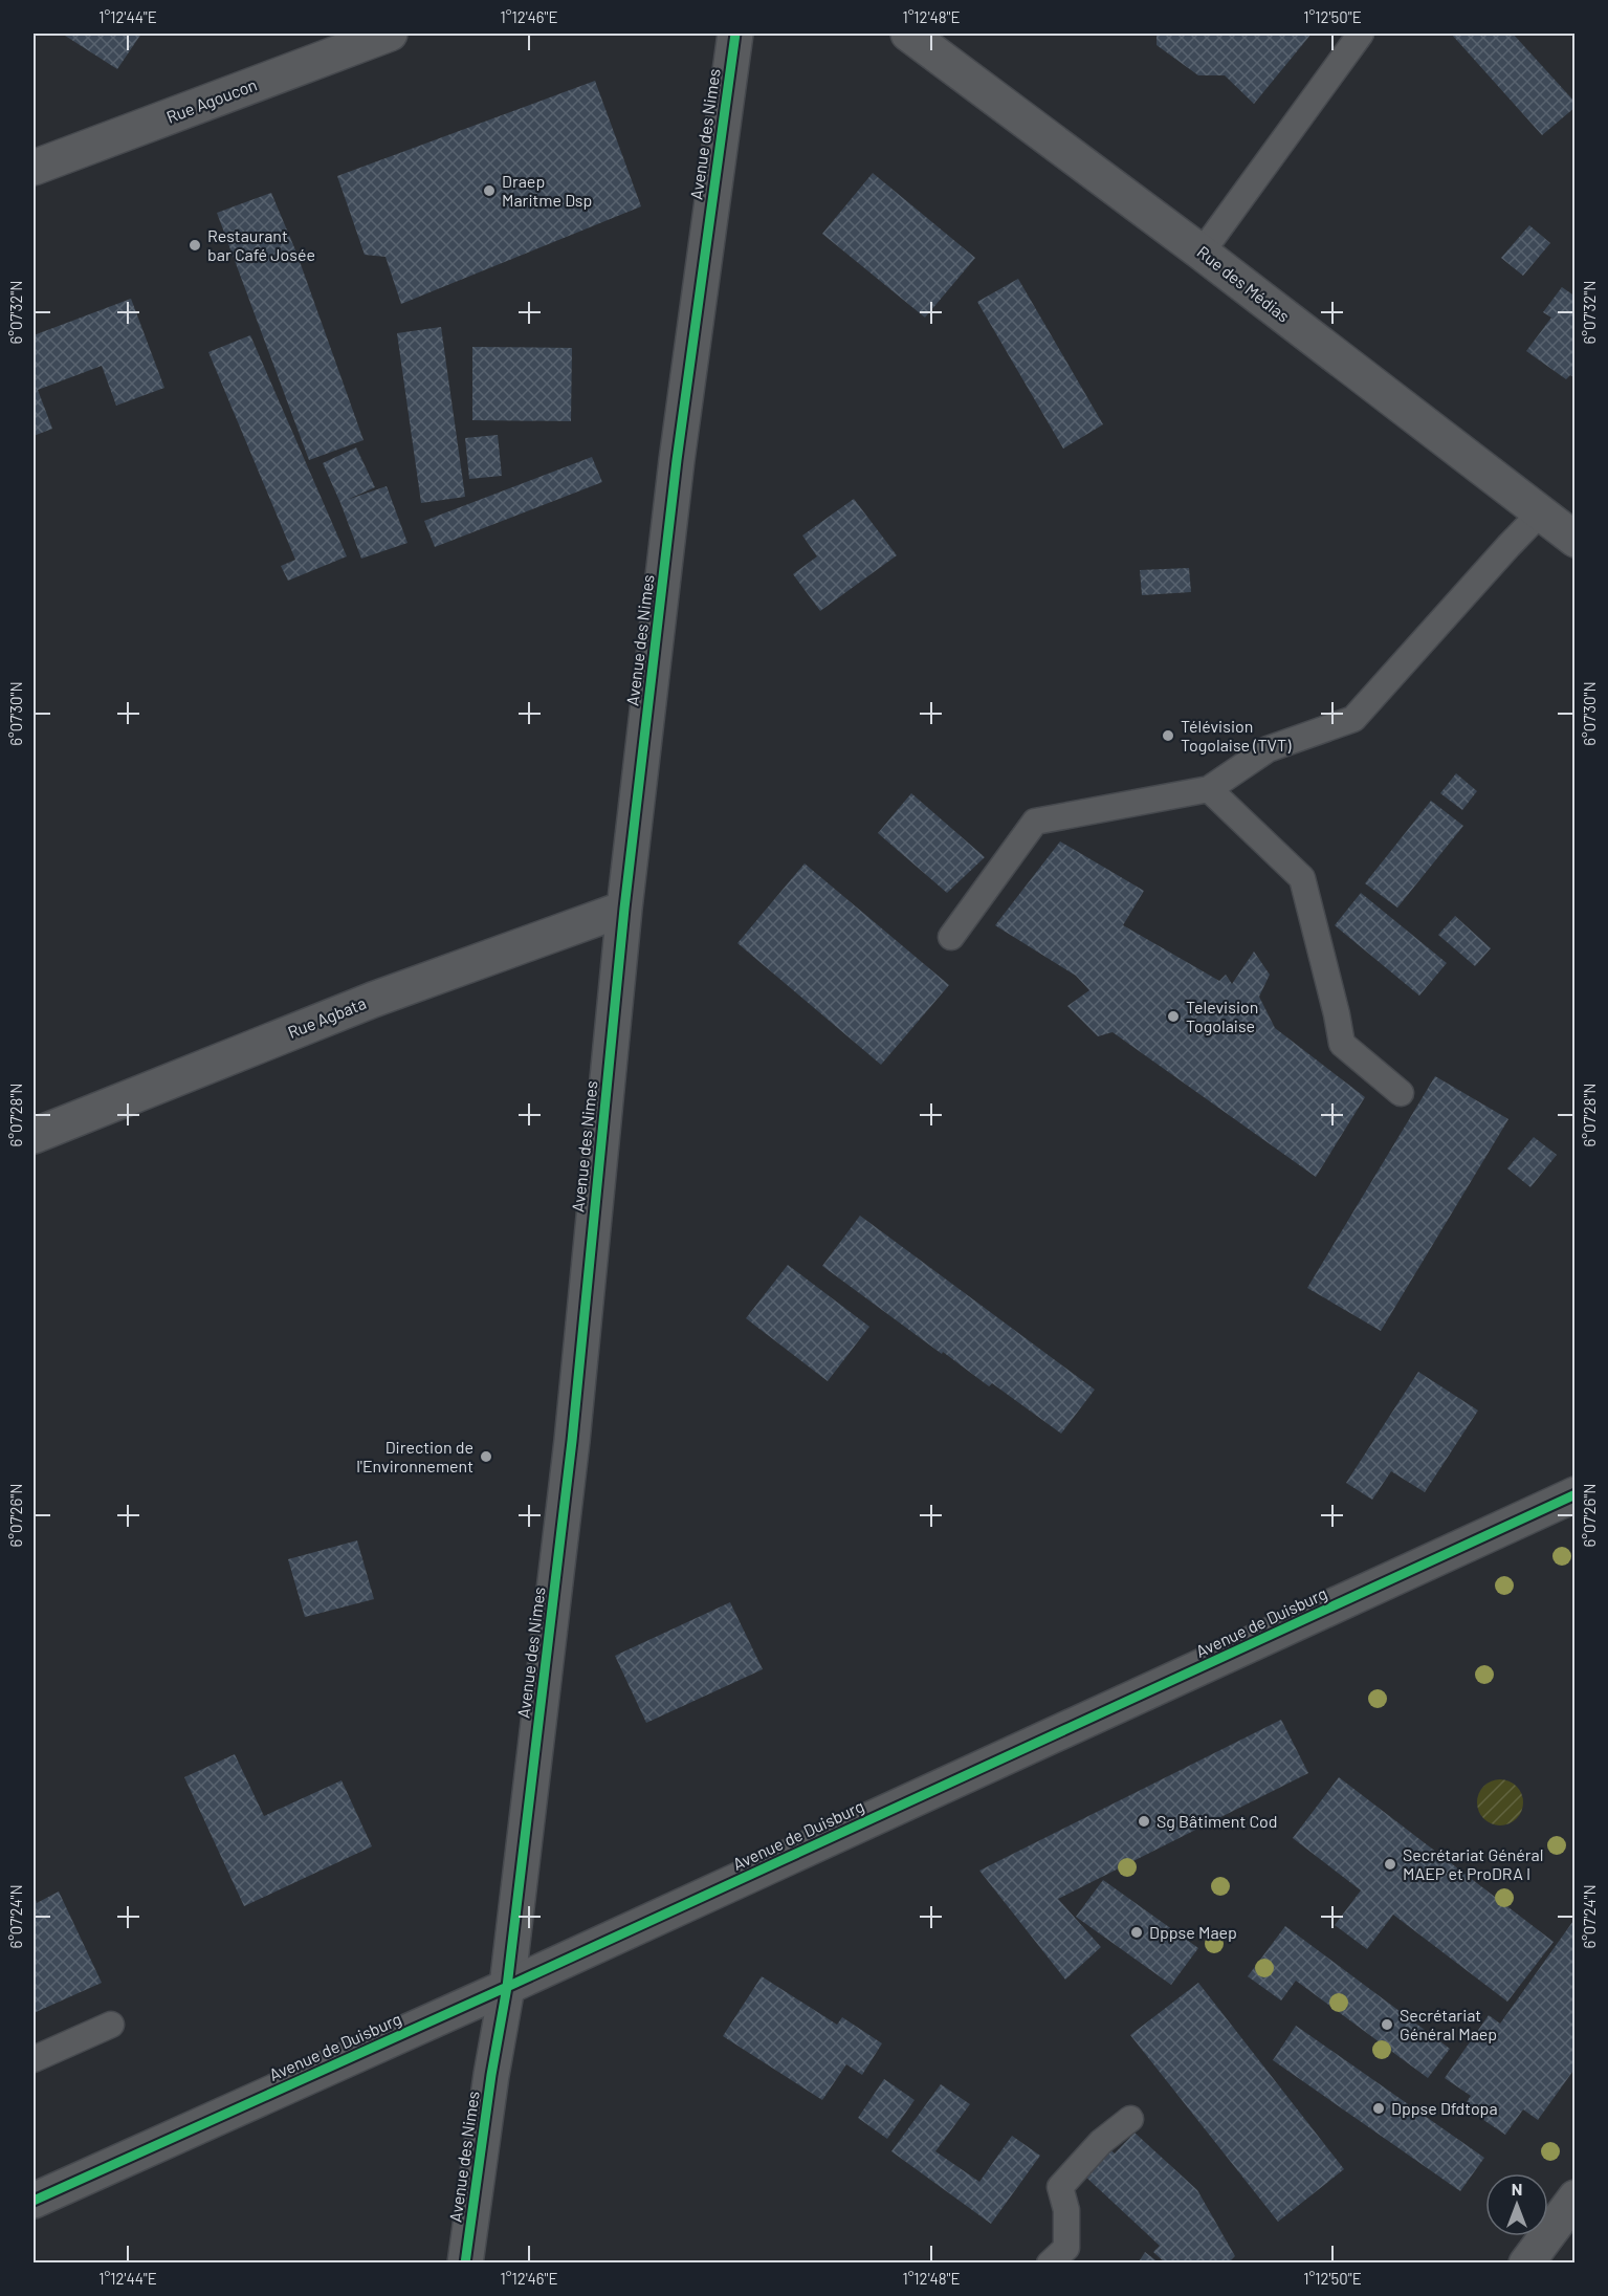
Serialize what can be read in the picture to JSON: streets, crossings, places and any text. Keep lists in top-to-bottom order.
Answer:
{
  "streets": {
    "street": [
      "Rue Agoucon",
      "Avenue des Nimes",
      "Rue des Médias",
      "Rue Agbata",
      "Avenue de Duisburg"
    ]
  },
  "crossings": [
    ["Avenue des Nimes", "Rue Agbata"],
    ["Avenue des Nimes", "Avenue de Duisburg"]
  ],
  "places": [
    "Draep Maritme Dsp",
    "Restaurant bar Café Josée",
    "Télévision Togolaise (TVT)",
    "Television Togolaise",
    "Direction de l'Environnement",
    "Sg Bâtiment Cod",
    "Secrétariat Général MAEP et ProDRA I",
    "Dppse Maep",
    "Secrétariat Général Maep",
    "Dppse Dfdtopa"
  ],
  "north": "top",
  "coordinates": [
    "1°12'44\"E",
    "1°12'46\"E",
    "1°12'48\"E",
    "1°12'50\"E",
    "6°07'32\"N",
    "6°07'30\"N",
    "6°07'28\"N",
    "6°07'26\"N",
    "6°07'24\"N"
  ]
}
